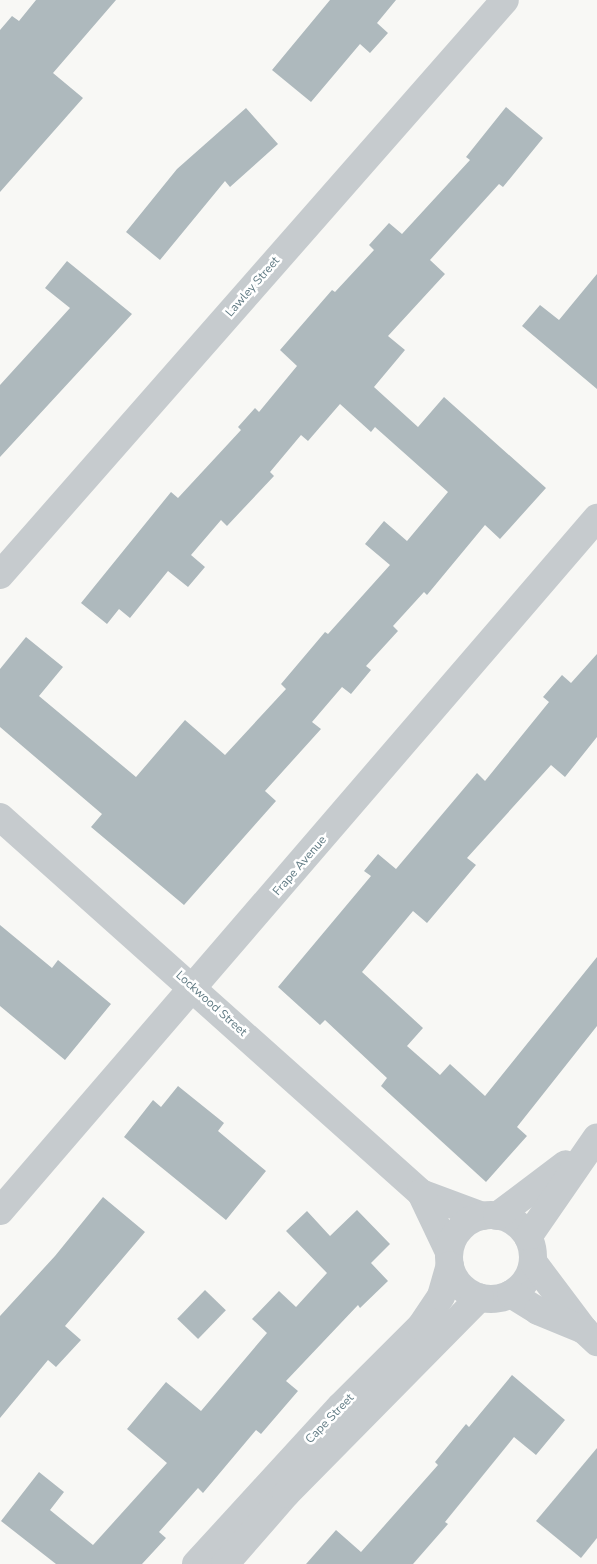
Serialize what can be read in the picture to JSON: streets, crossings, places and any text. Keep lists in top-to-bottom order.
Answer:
{
  "streets": {
    "street": [
      "Lawley Street",
      "Frape Avenue",
      "Lockwood Street",
      "Cape Street"
    ]
  },
  "crossings": [
    ["Frape Avenue", "Lockwood Street"],
    ["Lockwood Street", "Cape Street"]
  ]
}
